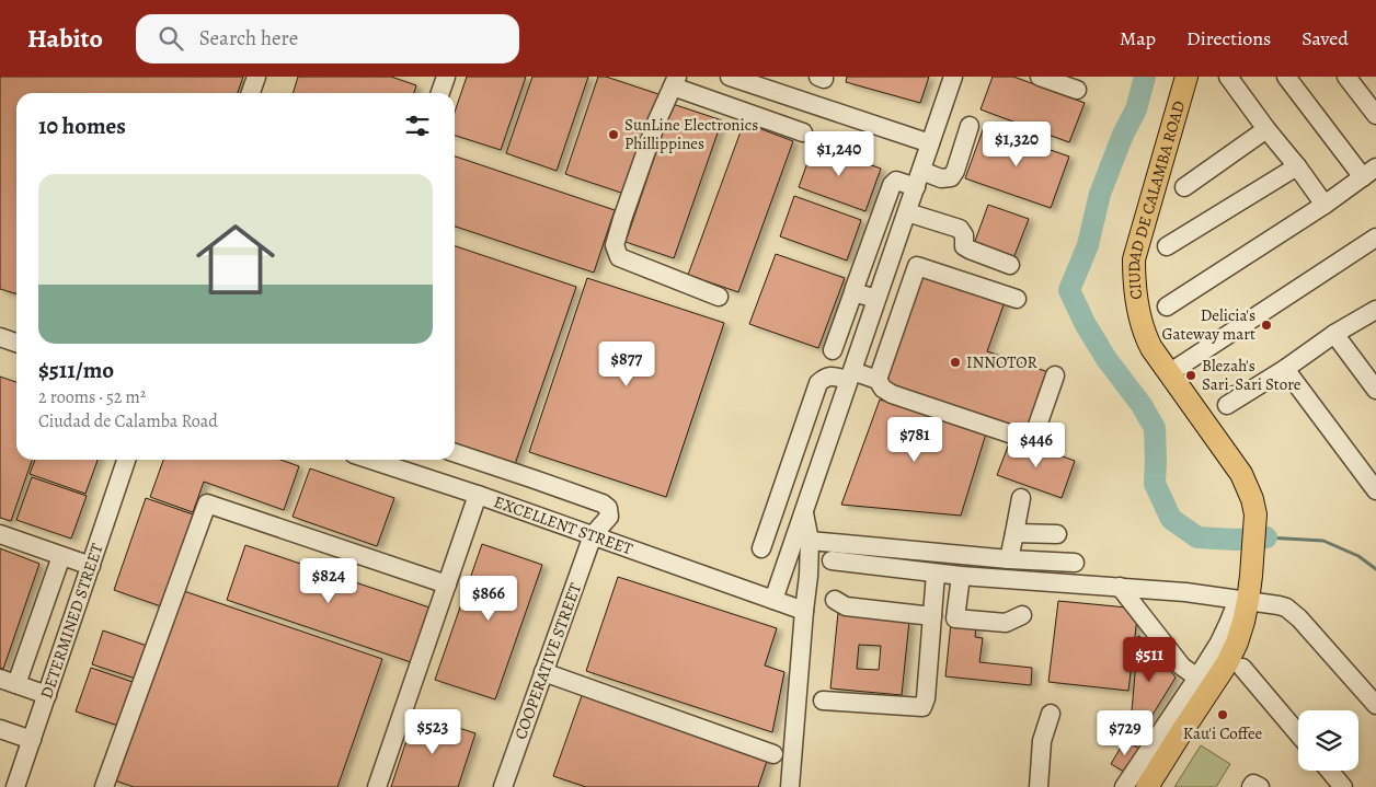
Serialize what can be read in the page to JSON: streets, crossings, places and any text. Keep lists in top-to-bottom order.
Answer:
{
  "streets": {
    "main road": ["CIUDAD DE CALAMBA ROAD"],
    "street": ["EXCELLENT STREET", "DETERMINED STREET", "COOPERATIVE STREET"]
  },
  "crossings": [
    ["EXCELLENT STREET", "COOPERATIVE STREET"]
  ],
  "places": [
    "SunLine Electronics Phillippines",
    "Delicia's Gateway mart",
    "INNOTOR",
    "Blezah's Sari-Sari Store",
    "Kau'i Coffee"
  ],
  "page": {
    "header": "Habito",
    "search": "Search here",
    "nav": ["Map", "Directions", "Saved"],
    "heading": "10 homes",
    "price": [
      "$1,320",
      "$1,240",
      "$877",
      "$781",
      "$446",
      "$824",
      "$866",
      "$511",
      "$523",
      "$729"
    ],
    "list": [
      {
        "name": "$511/mo",
        "note": "2 rooms · 52 m² · Ciudad de Calamba Road"
      }
    ]
  }
}
